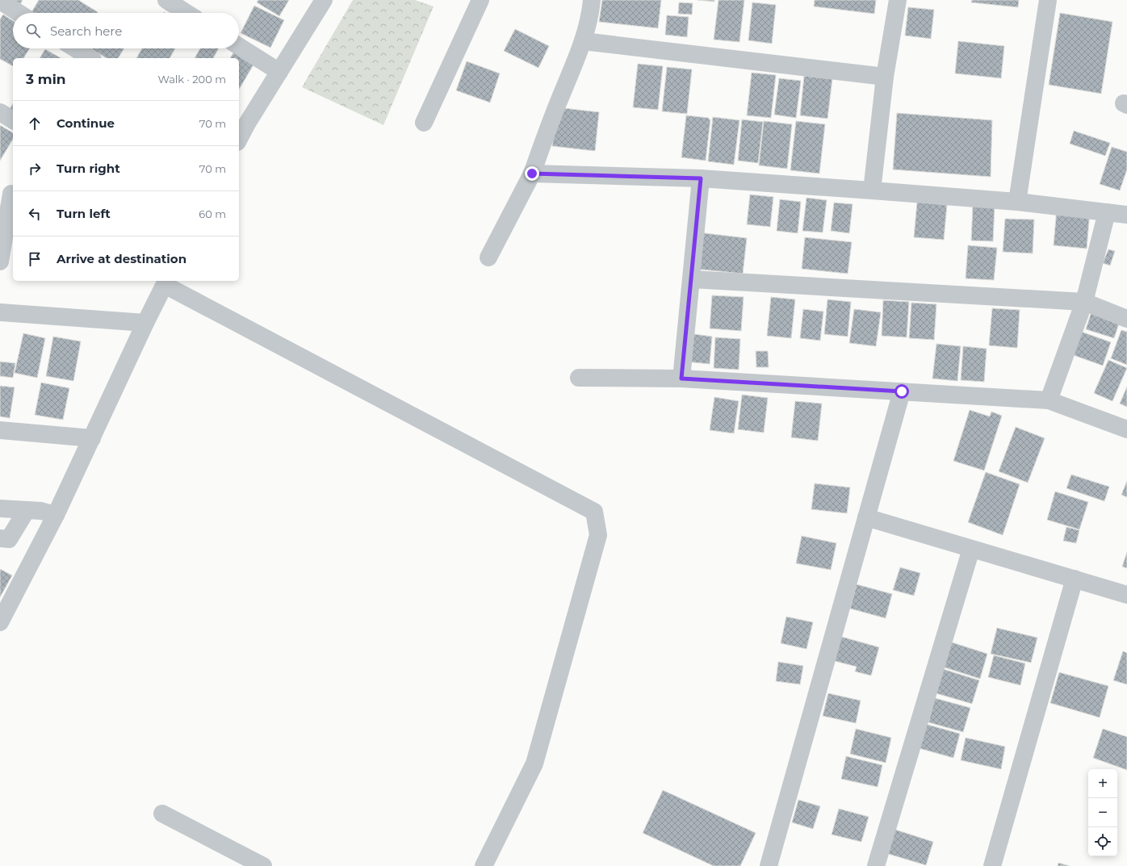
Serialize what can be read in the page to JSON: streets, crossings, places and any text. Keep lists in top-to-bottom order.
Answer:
{
  "page": {
    "search": "Search here",
    "heading": ["3 min", "Walk · 200 m"],
    "list": [
      ["Continue", "70 m"],
      ["Turn right", "70 m"],
      ["Turn left", "60 m"],
      "Arrive at destination"
    ],
    "map_buttons": ["+", "−"]
  }
}
